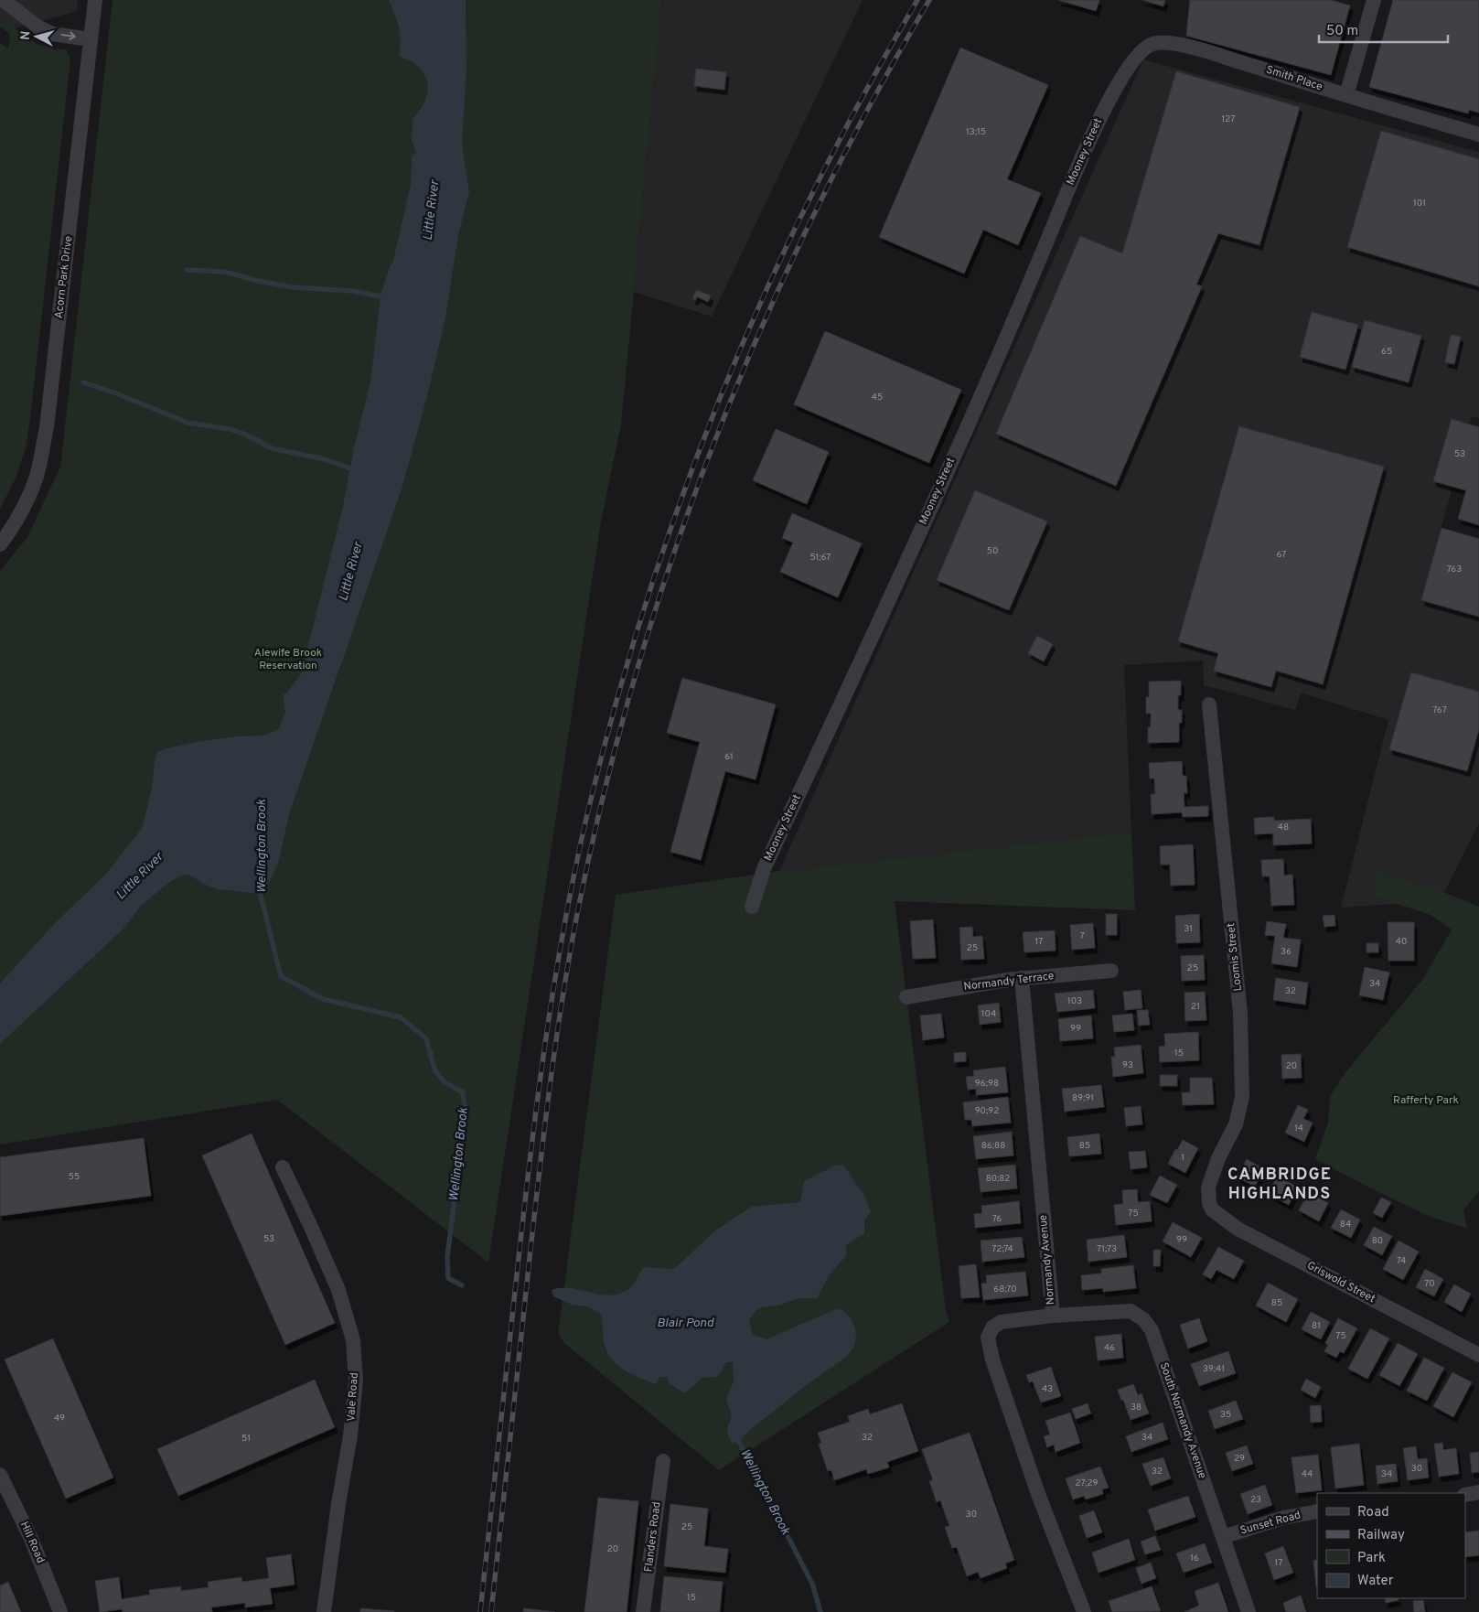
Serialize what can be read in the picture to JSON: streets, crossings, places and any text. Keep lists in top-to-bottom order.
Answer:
{
  "streets": {
    "street": [
      "Smith Place",
      "Mooney Street",
      "Acorn Park Drive",
      "Loomis Street",
      "Normandy Terrace",
      "Normandy Avenue",
      "Griswold Street",
      "Vale Road",
      "South Normandy Avenue",
      "Sunset Road",
      "Flanders Road",
      "Hill Road"
    ]
  },
  "crossings": [
    ["Smith Place", "Mooney Street"],
    ["Loomis Street", "Griswold Street"],
    ["Normandy Terrace", "Normandy Avenue"],
    ["Normandy Avenue", "South Normandy Avenue"],
    ["South Normandy Avenue", "Sunset Road"]
  ],
  "districts": ["CAMBRIDGE HIGHLANDS"],
  "water": ["Little River", "Wellington Brook", "Blair Pond"],
  "parks": ["Alewife Brook Reservation", "Rafferty Park"],
  "house_numbers": [
    "127",
    "13;15",
    "101",
    "65",
    "45",
    "53",
    "50",
    "67",
    "51;67",
    "763",
    "767",
    "61",
    "48",
    "31",
    "7",
    "17",
    "40",
    "25",
    "36",
    "25",
    "34",
    "32",
    "103",
    "21",
    "104",
    "99",
    "15",
    "93",
    "20",
    "96;98",
    "89;91",
    "90;92",
    "14",
    "86;88",
    "85",
    "1",
    "55",
    "80;82",
    "75",
    "76",
    "84",
    "53",
    "99",
    "80",
    "72;74",
    "71;73",
    "74",
    "70",
    "68;70",
    "85",
    "81",
    "75",
    "46",
    "39;41",
    "43",
    "38",
    "35",
    "49",
    "32",
    "34",
    "51",
    "29",
    "30",
    "32",
    "44",
    "34",
    "27;29",
    "23",
    "30",
    "25",
    "20",
    "16",
    "17",
    "15"
  ],
  "legend": [
    "Road",
    "Railway",
    "Park",
    "Water"
  ],
  "scale_bar": "50 m",
  "north": "left"
}
